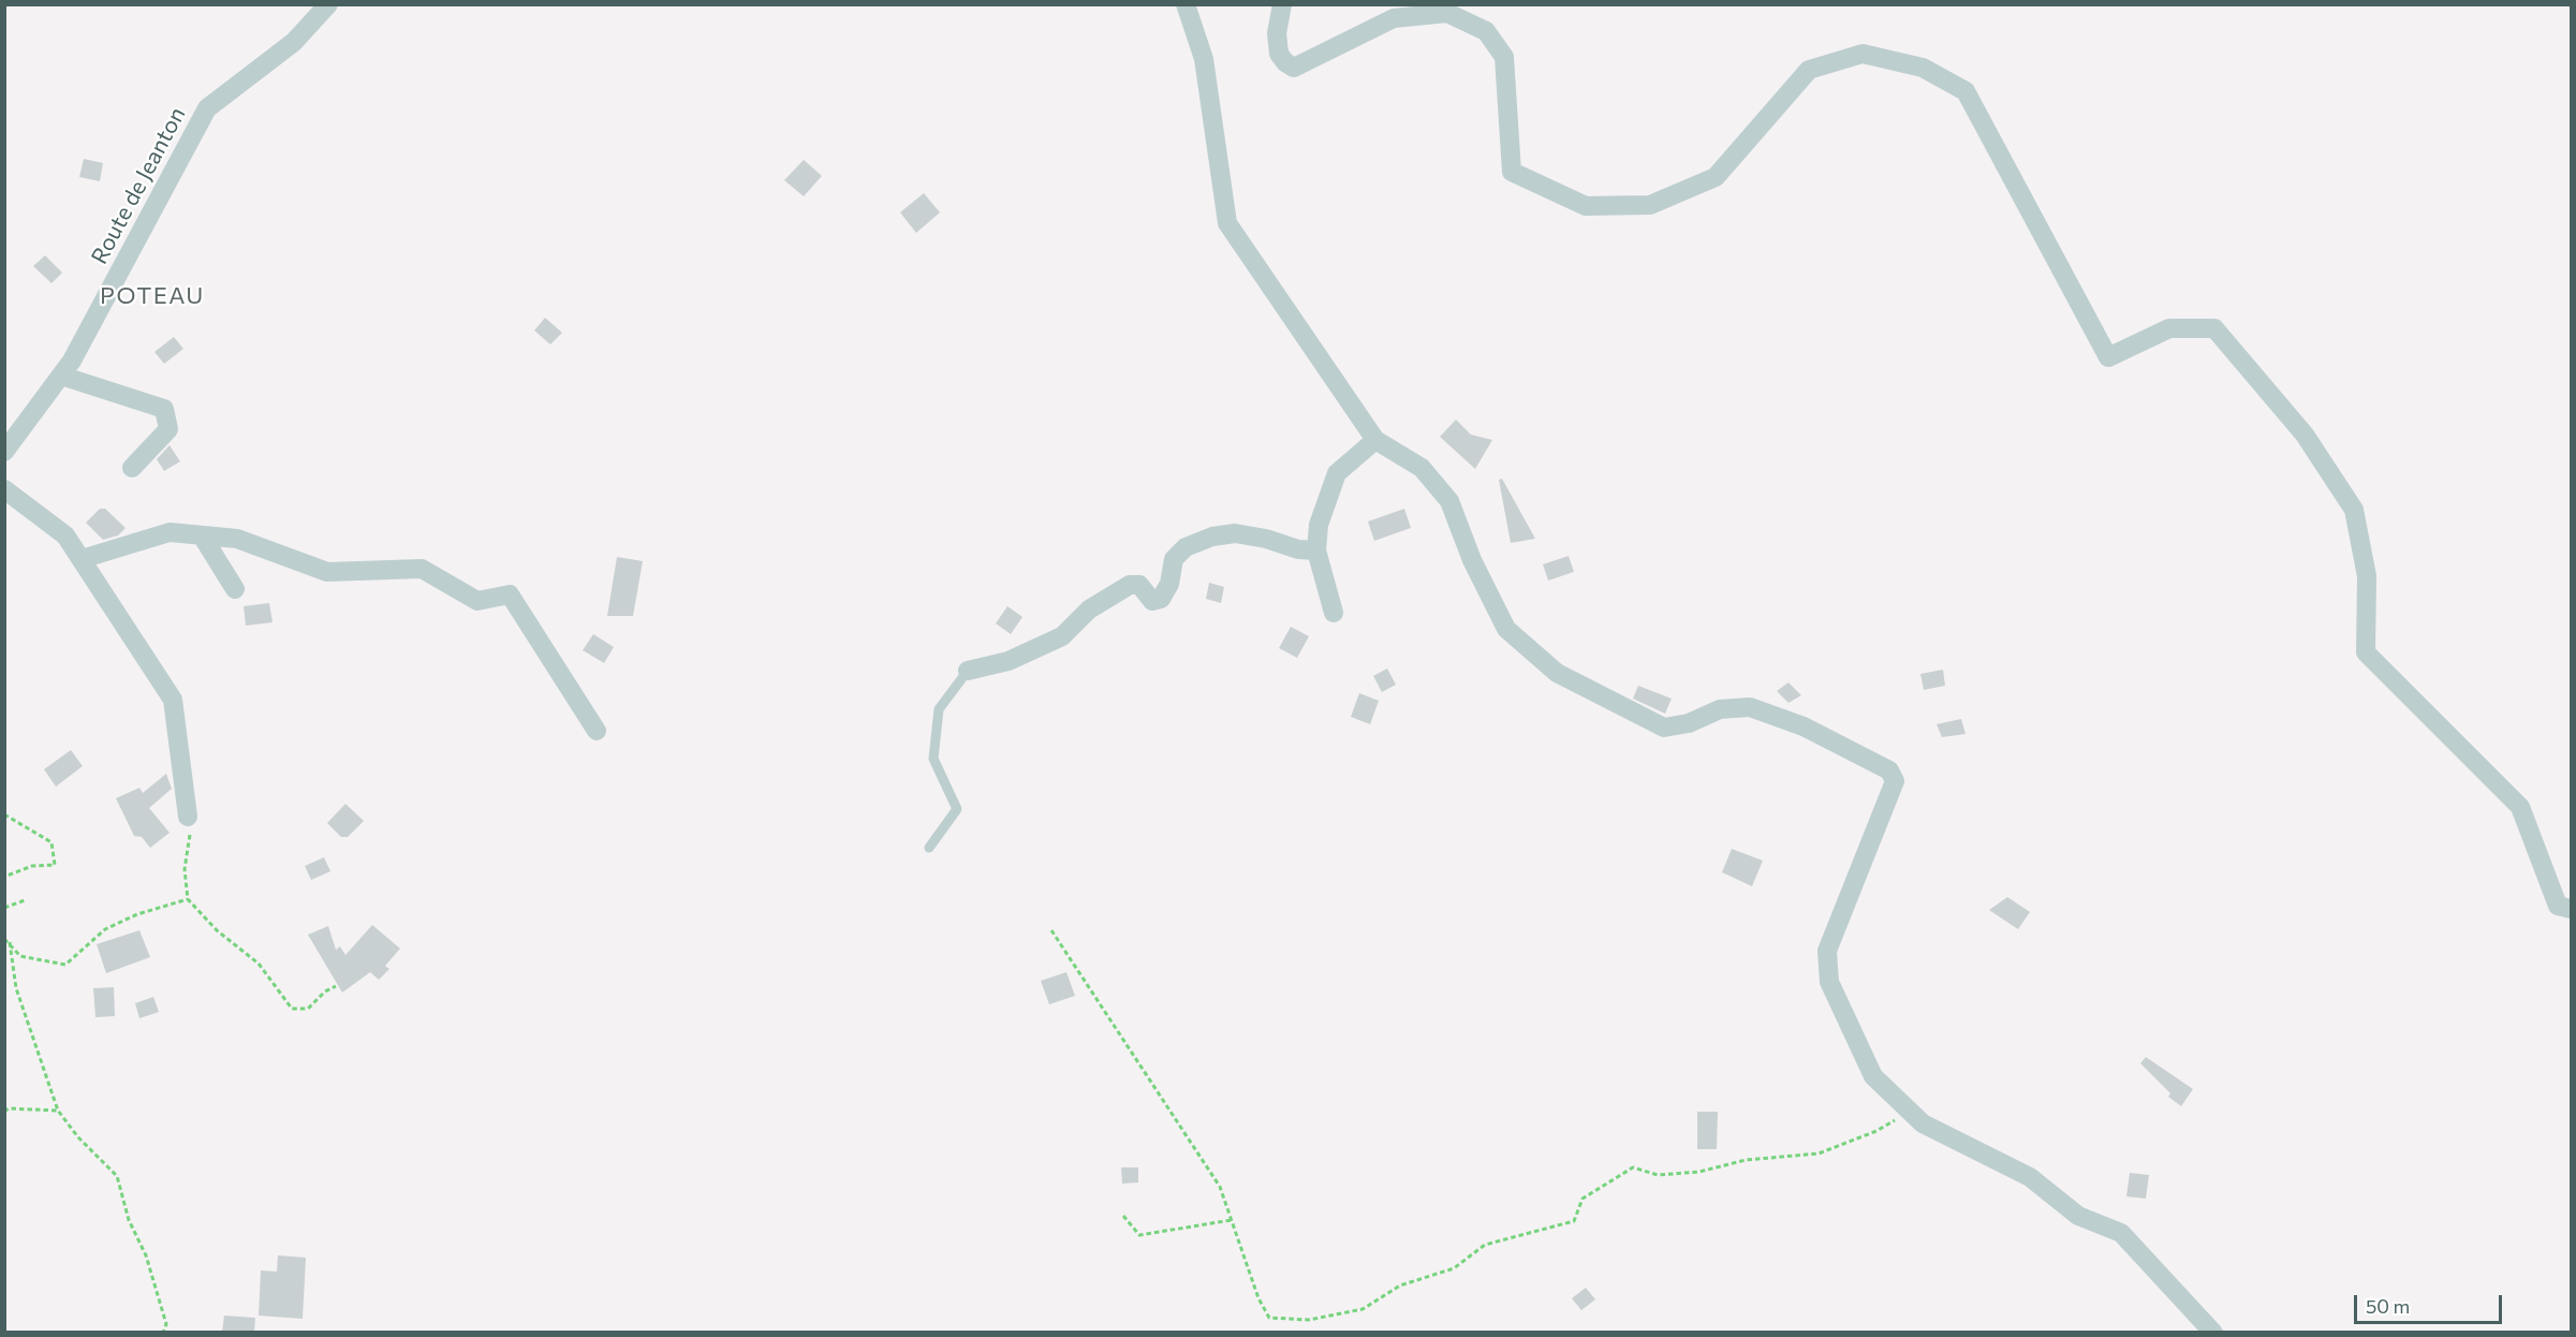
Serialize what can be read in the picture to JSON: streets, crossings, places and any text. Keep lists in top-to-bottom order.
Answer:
{
  "streets": {
    "street": ["Route de Jeanton"]
  },
  "districts": ["POTEAU"],
  "scale_bar": "50 m"
}
